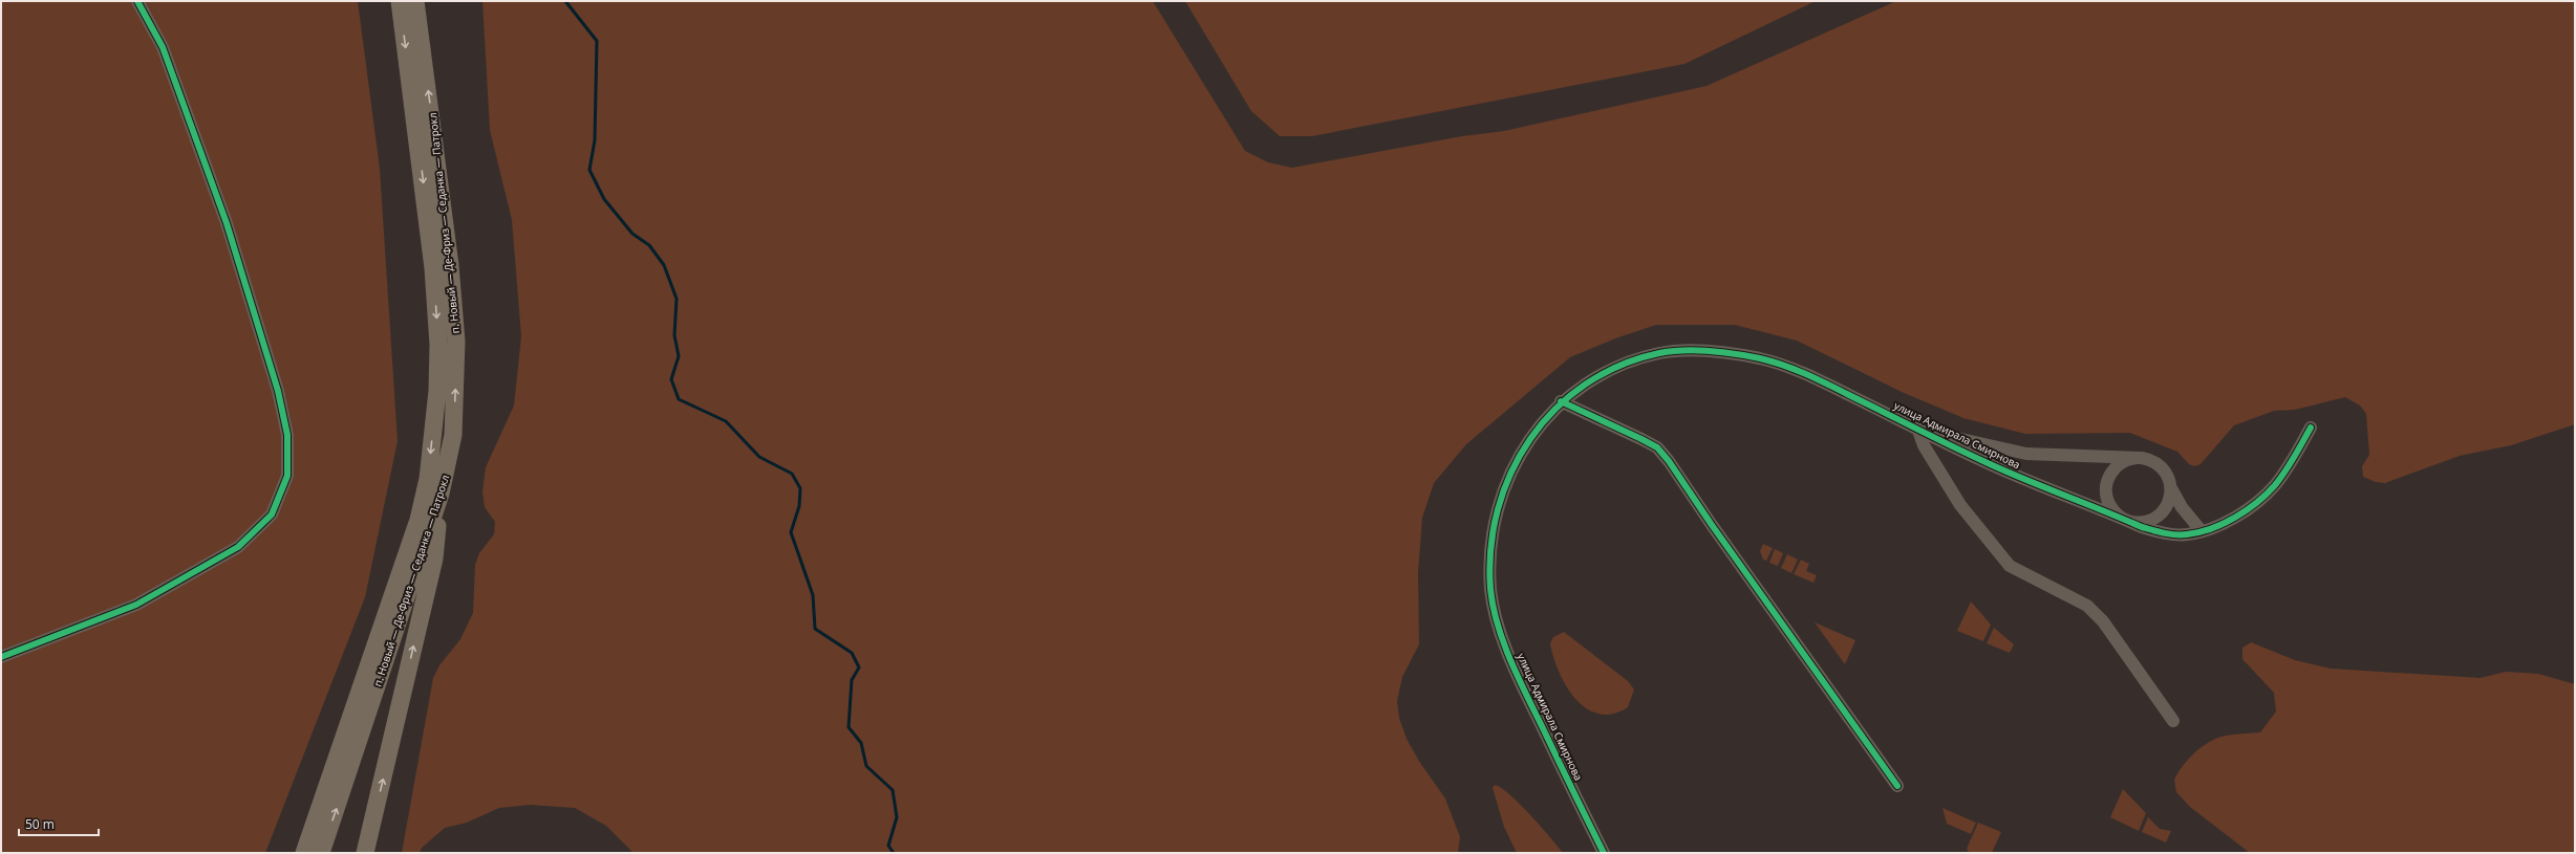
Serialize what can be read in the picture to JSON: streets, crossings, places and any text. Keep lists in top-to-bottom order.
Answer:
{
  "streets": {
    "highway": ["п. Новый — Де-Фриз — Седанка — Патрокл"],
    "street": ["улица Адмирала Смирнова"]
  },
  "scale_bar": "50 m"
}
